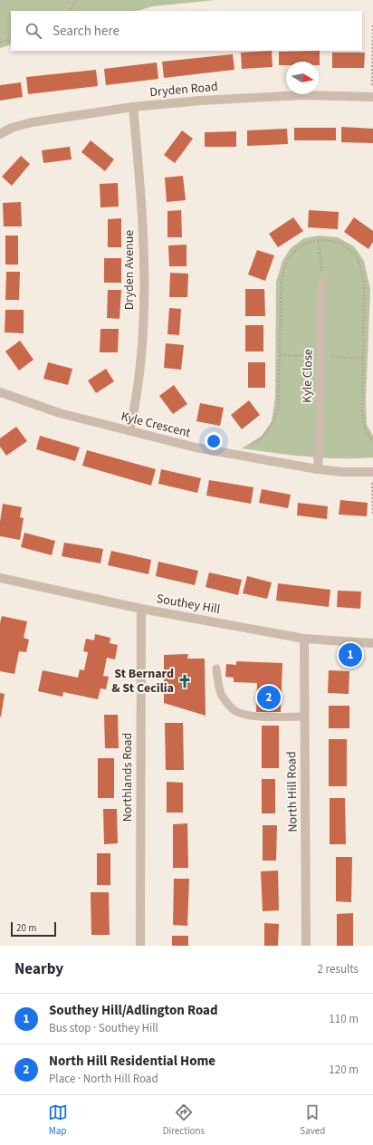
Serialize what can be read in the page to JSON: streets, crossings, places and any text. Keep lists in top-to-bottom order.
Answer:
{
  "streets": {
    "street": [
      "Dryden Road",
      "Dryden Avenue",
      "Kyle Close",
      "Kyle Crescent",
      "Southey Hill",
      "Northlands Road",
      "North Hill Road"
    ]
  },
  "crossings": [
    ["Dryden Road", "Dryden Avenue"],
    ["Dryden Avenue", "Kyle Crescent"],
    ["Kyle Close", "Kyle Crescent"],
    ["Southey Hill", "Northlands Road"],
    ["Southey Hill", "North Hill Road"]
  ],
  "places": {
    "church": ["St Bernard & St Cecilia"]
  },
  "scale_bar": "20 m",
  "north": "right",
  "page": {
    "search": "Search here",
    "pins": ["1", "2"],
    "scale": "20 m",
    "heading": ["Nearby", "2 results"],
    "list": [
      {
        "mark": "1",
        "name": "Southey Hill/Adlington Road",
        "note": "Bus stop · Southey Hill",
        "value": "110 m"
      },
      {
        "mark": "2",
        "name": "North Hill Residential Home",
        "note": "Place · North Hill Road",
        "value": "120 m"
      }
    ],
    "nav": ["Map", "Directions", "Saved"]
  }
}
